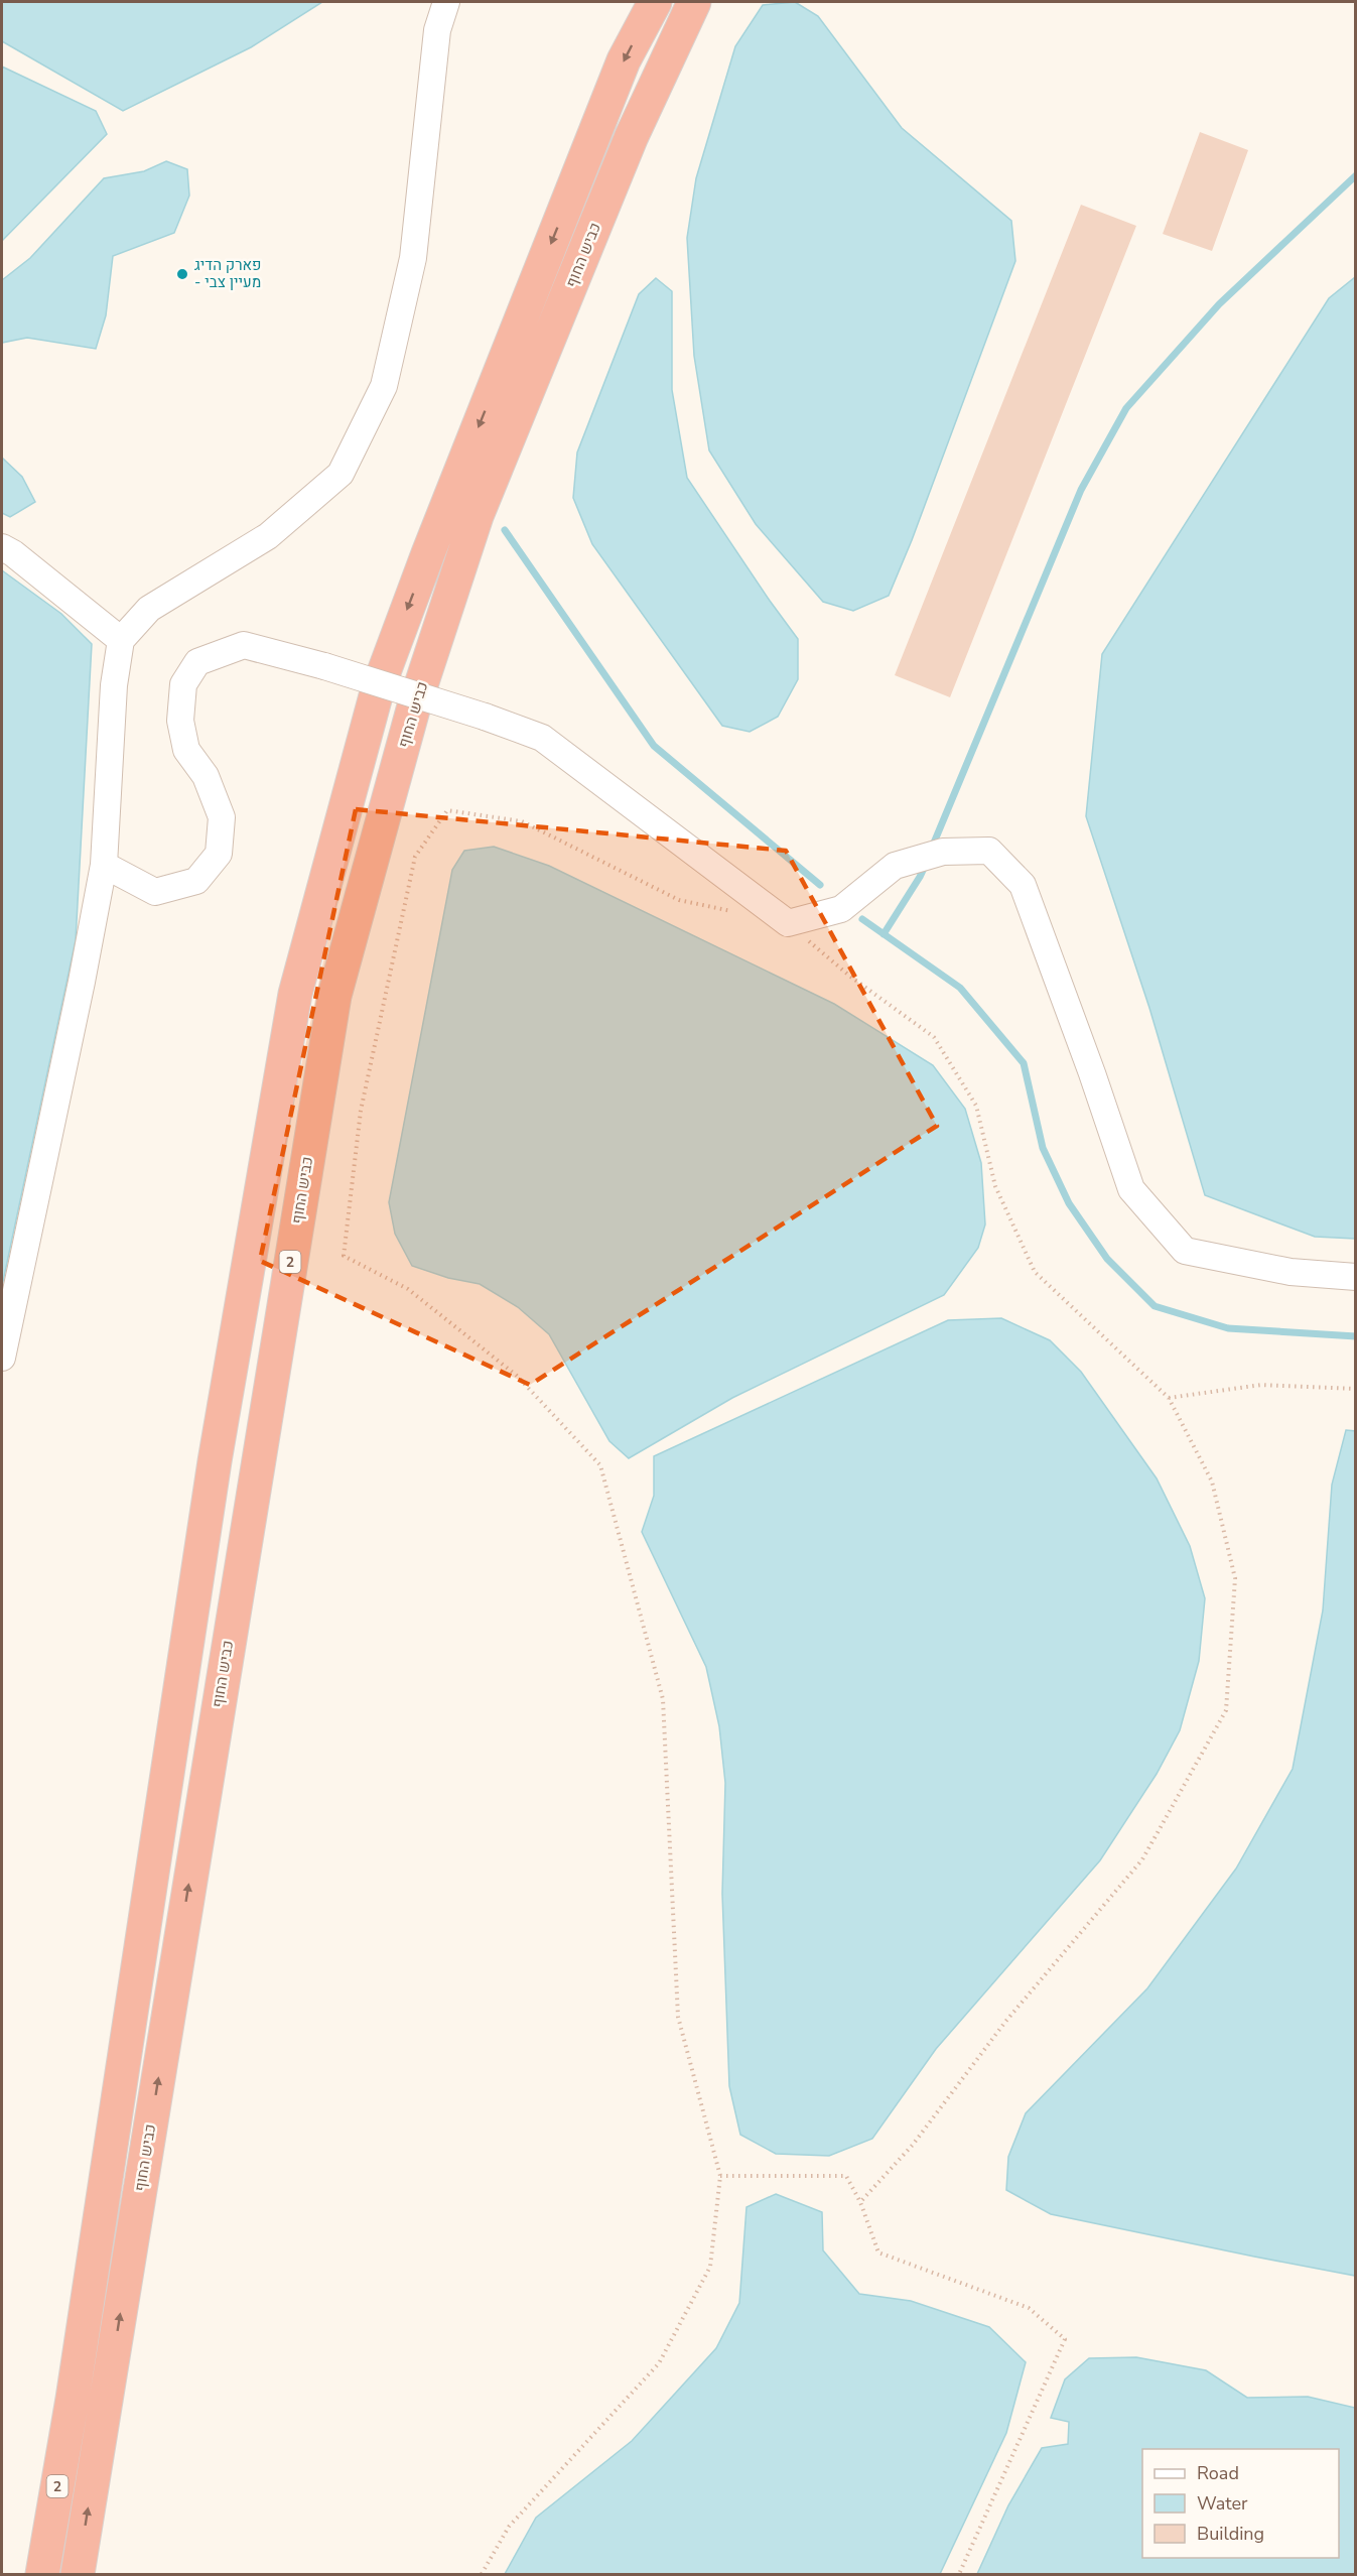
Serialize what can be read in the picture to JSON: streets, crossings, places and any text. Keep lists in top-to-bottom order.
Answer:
{
  "streets": {
    "highway": ["כביש החוף", "2"]
  },
  "places": ["פארק הדיג - מעיין צבי"],
  "legend": ["Road", "Water", "Building"]
}
